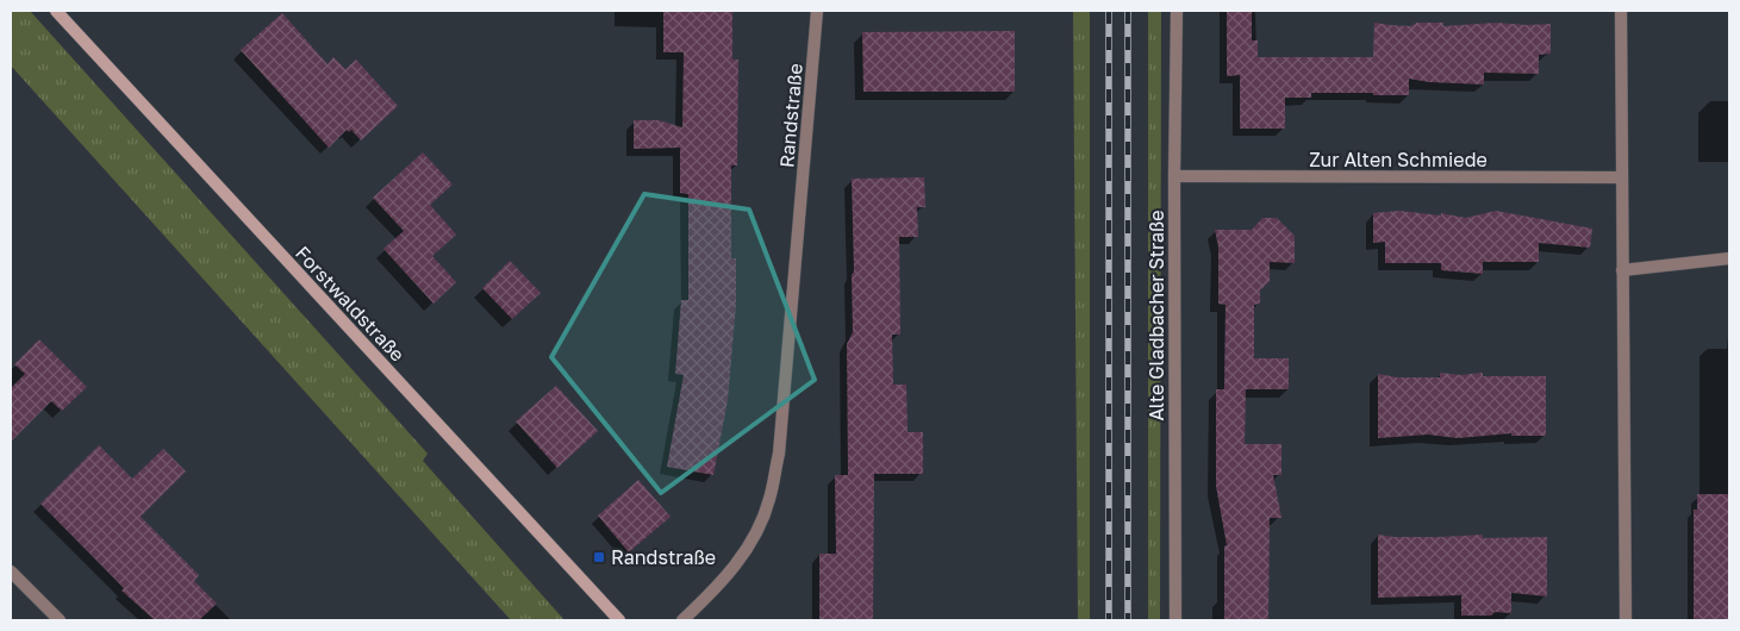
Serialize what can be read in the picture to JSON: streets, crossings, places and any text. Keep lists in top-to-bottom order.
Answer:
{
  "streets": {
    "street": [
      "Randstraße",
      "Zur Alten Schmiede",
      "Forstwaldstraße",
      "Alte Gladbacher Straße"
    ]
  },
  "crossings": [
    ["Zur Alten Schmiede", "Alte Gladbacher Straße"]
  ],
  "places": {
    "transit": ["Randstraße"]
  }
}
